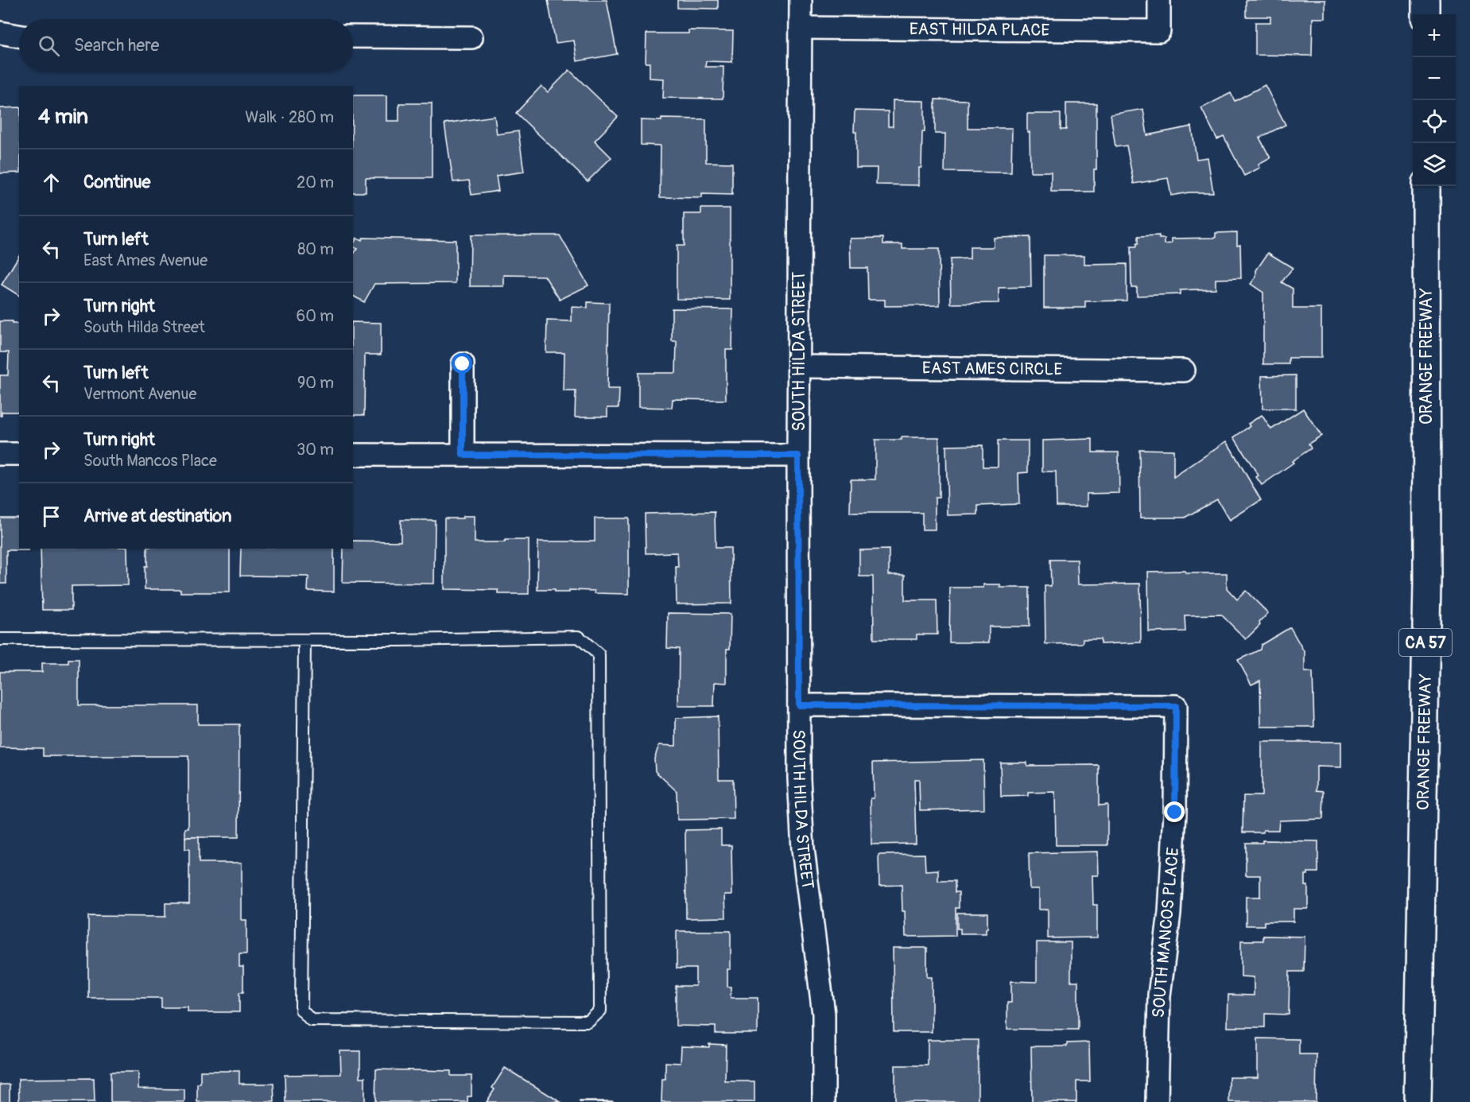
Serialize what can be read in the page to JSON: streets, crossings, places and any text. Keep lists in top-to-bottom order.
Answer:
{
  "streets": {
    "highway": ["ORANGE FREEWAY", "CA 57"],
    "street": [
      "EAST HILDA PLACE",
      "SOUTH HILDA STREET",
      "EAST AMES CIRCLE",
      "SOUTH MANCOS PLACE"
    ]
  },
  "crossings": [
    ["EAST HILDA PLACE", "SOUTH HILDA STREET"],
    ["SOUTH HILDA STREET", "EAST AMES CIRCLE"],
    ["SOUTH HILDA STREET", "SOUTH MANCOS PLACE"]
  ],
  "page": {
    "map_buttons": ["+", "−"],
    "search": "Search here",
    "heading": ["4 min", "Walk · 280 m"],
    "list": [
      ["Continue", "20 m"],
      ["Turn left", "East Ames Avenue", "80 m"],
      ["Turn right", "South Hilda Street", "60 m"],
      ["Turn left", "Vermont Avenue", "90 m"],
      ["Turn right", "South Mancos Place", "30 m"],
      "Arrive at destination"
    ]
  }
}
